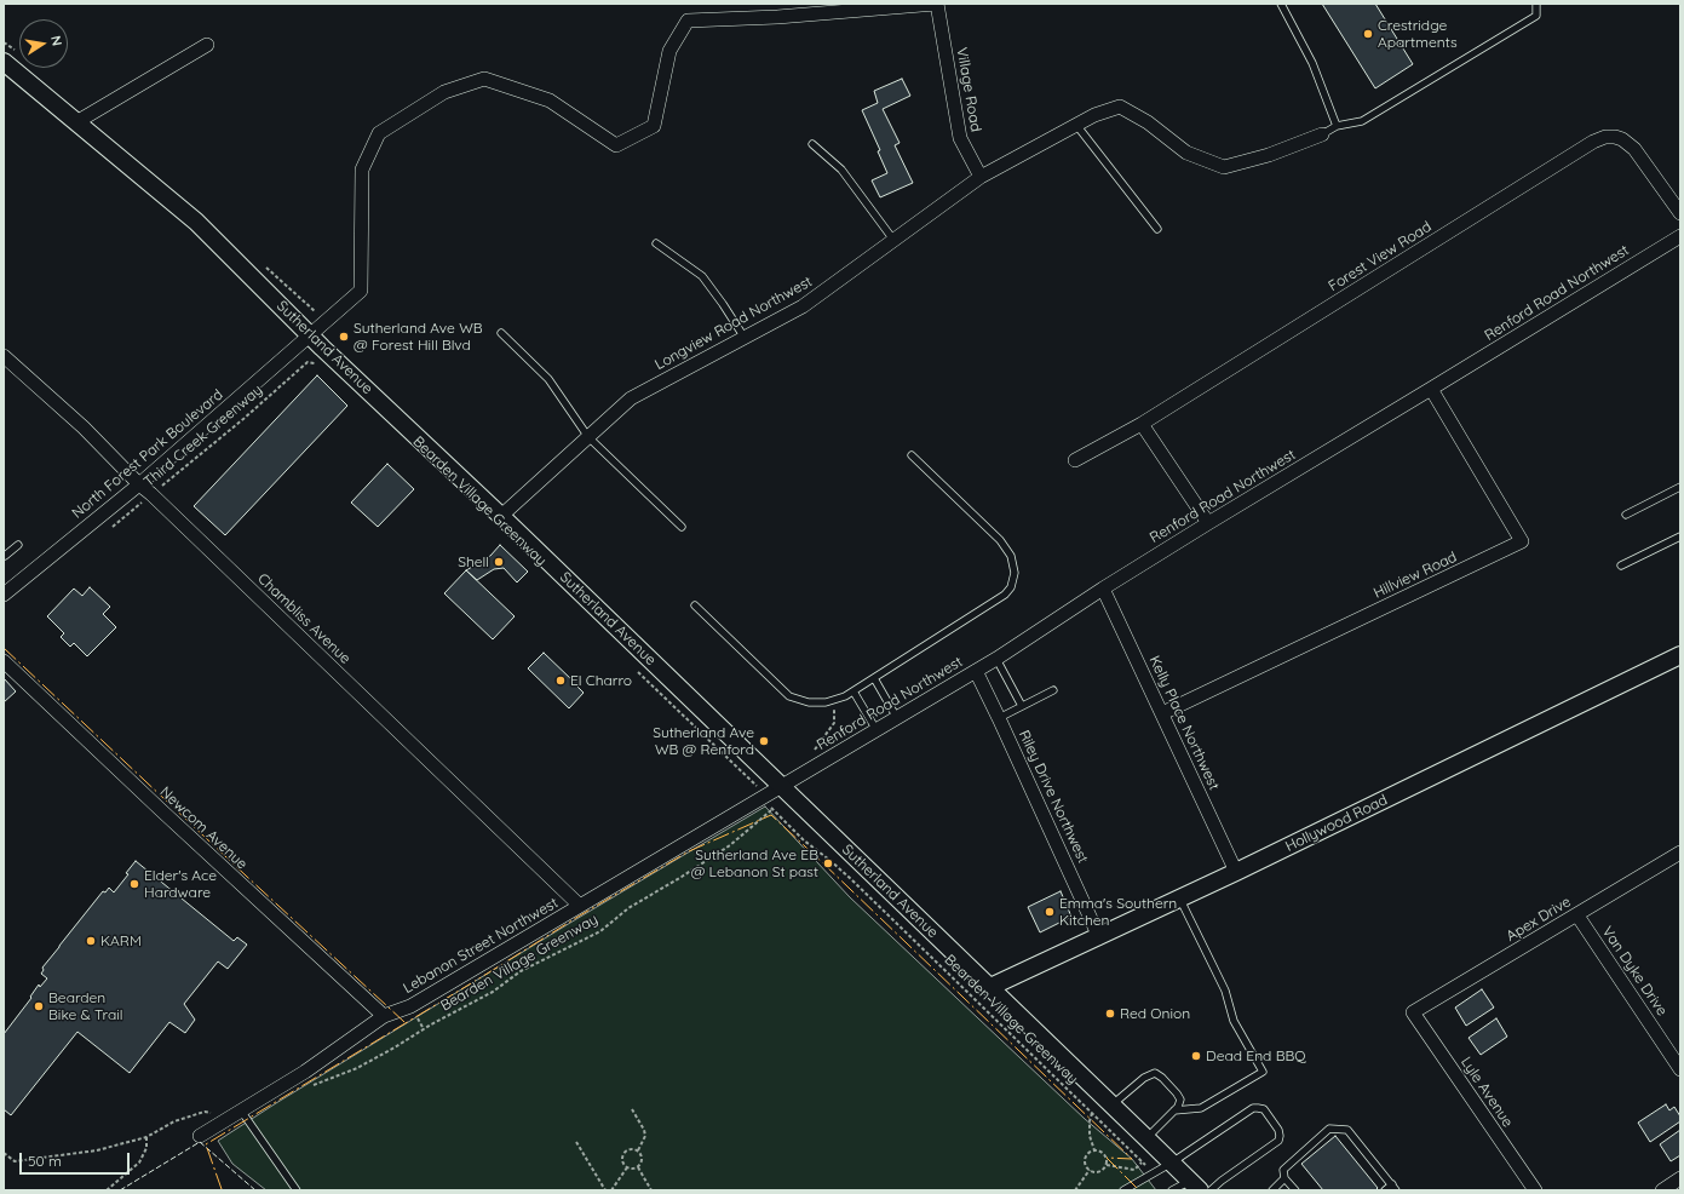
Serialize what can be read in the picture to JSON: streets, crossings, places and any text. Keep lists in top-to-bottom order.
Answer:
{
  "streets": {
    "street": [
      "Village Road",
      "Forest View Road",
      "Renford Road Northwest",
      "Longview Road Northwest",
      "Sutherland Avenue",
      "North Forest Park Boulevard",
      "Hillview Road",
      "Chambliss Avenue",
      "Kelly Place Northwest",
      "Riley Drive Northwest",
      "Hollywood Road",
      "Newcom Avenue",
      "Apex Drive",
      "Lebanon Street Northwest",
      "Van Dyke Drive",
      "Lyle Avenue"
    ],
    "path": ["Third Creek Greenway", "Bearden Village Greenway"]
  },
  "crossings": [
    ["Village Road", "Longview Road Northwest"],
    ["Renford Road Northwest", "Sutherland Avenue"],
    ["Renford Road Northwest", "Hillview Road"],
    ["Renford Road Northwest", "Kelly Place Northwest"],
    ["Renford Road Northwest", "Riley Drive Northwest"],
    ["Renford Road Northwest", "Lebanon Street Northwest"],
    ["Longview Road Northwest", "Sutherland Avenue"],
    ["Sutherland Avenue", "North Forest Park Boulevard"],
    ["Sutherland Avenue", "Hollywood Road"],
    ["Sutherland Avenue", "Lebanon Street Northwest"],
    ["Third Creek Greenway", "Chambliss Avenue"],
    ["North Forest Park Boulevard", "Chambliss Avenue"],
    ["Bearden Village Greenway", "Lebanon Street Northwest"],
    ["Hillview Road", "Kelly Place Northwest"],
    ["Chambliss Avenue", "Lebanon Street Northwest"],
    ["Kelly Place Northwest", "Hollywood Road"],
    ["Riley Drive Northwest", "Hollywood Road"],
    ["Newcom Avenue", "Lebanon Street Northwest"],
    ["Apex Drive", "Van Dyke Drive"],
    ["Apex Drive", "Lyle Avenue"]
  ],
  "places": [
    "Crestridge Apartments",
    "Sutherland Ave WB @ Forest Hill Blvd",
    "Shell",
    "El Charro",
    "Sutherland Ave WB @ Renford",
    "Sutherland Ave EB @ Lebanon St past",
    "Elder's Ace Hardware",
    "Emma's Southern Kitchen",
    "KARM",
    "Bearden Bike & Trail",
    "Red Onion",
    "Dead End BBQ"
  ],
  "scale_bar": "50 m",
  "north": "right"
}
